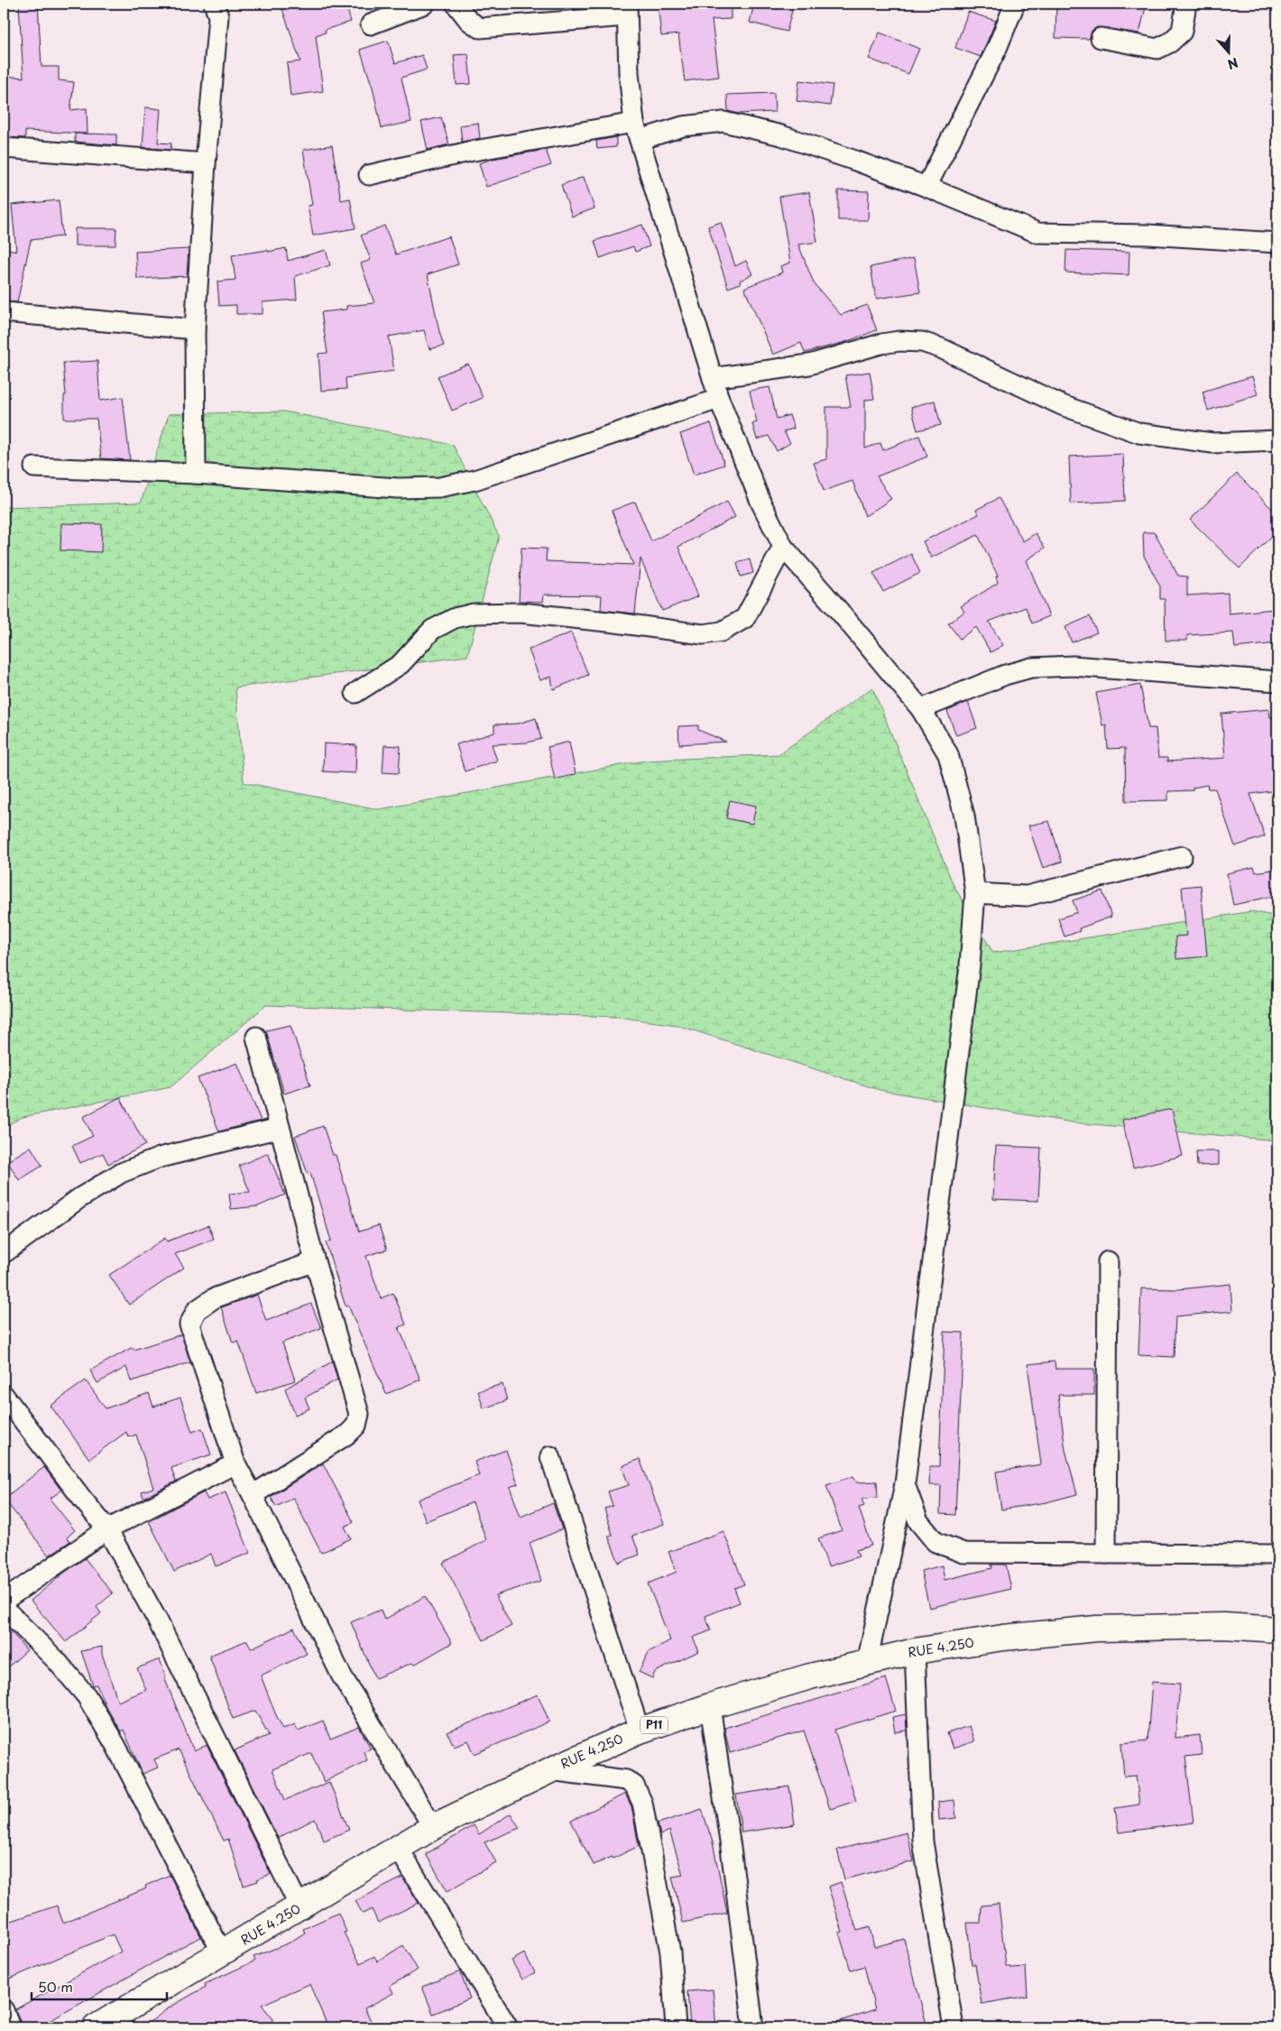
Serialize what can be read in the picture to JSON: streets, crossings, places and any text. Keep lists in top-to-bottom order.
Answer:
{
  "streets": {
    "main road": ["RUE 4.250", "P11"]
  },
  "scale_bar": "50 m",
  "north": "bottom"
}
